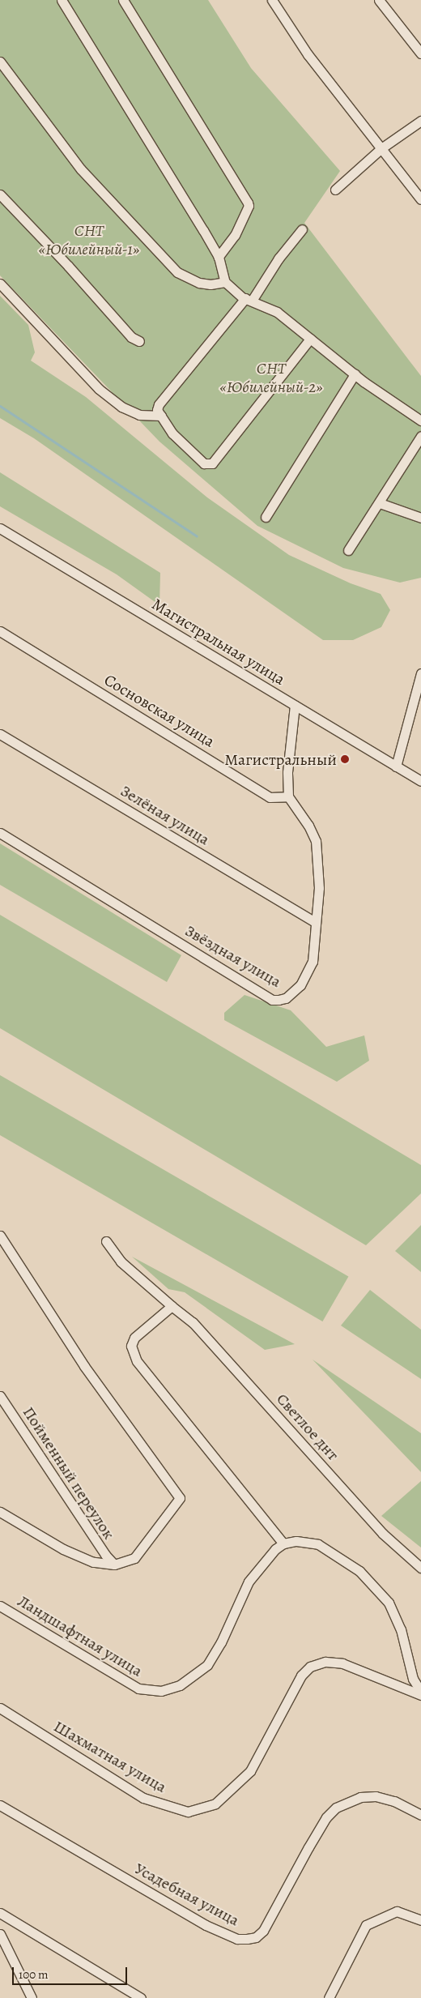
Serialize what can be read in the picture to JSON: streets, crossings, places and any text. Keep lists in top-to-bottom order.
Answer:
{
  "streets": {
    "street": [
      "Магистральная улица",
      "Сосновская улица",
      "Зелёная улица",
      "Звёздная улица",
      "Светлое днт",
      "Пойменный переулок",
      "Ландшафтная улица",
      "Шахматная улица",
      "Усадебная улица"
    ]
  },
  "crossings": [
    ["Сосновская улица", "Звёздная улица"],
    ["Зелёная улица", "Звёздная улица"]
  ],
  "parks": ["СНТ «Юбилейный-1»", "СНТ «Юбилейный-2»"],
  "places": ["Магистральный"],
  "scale_bar": "100 m"
}
